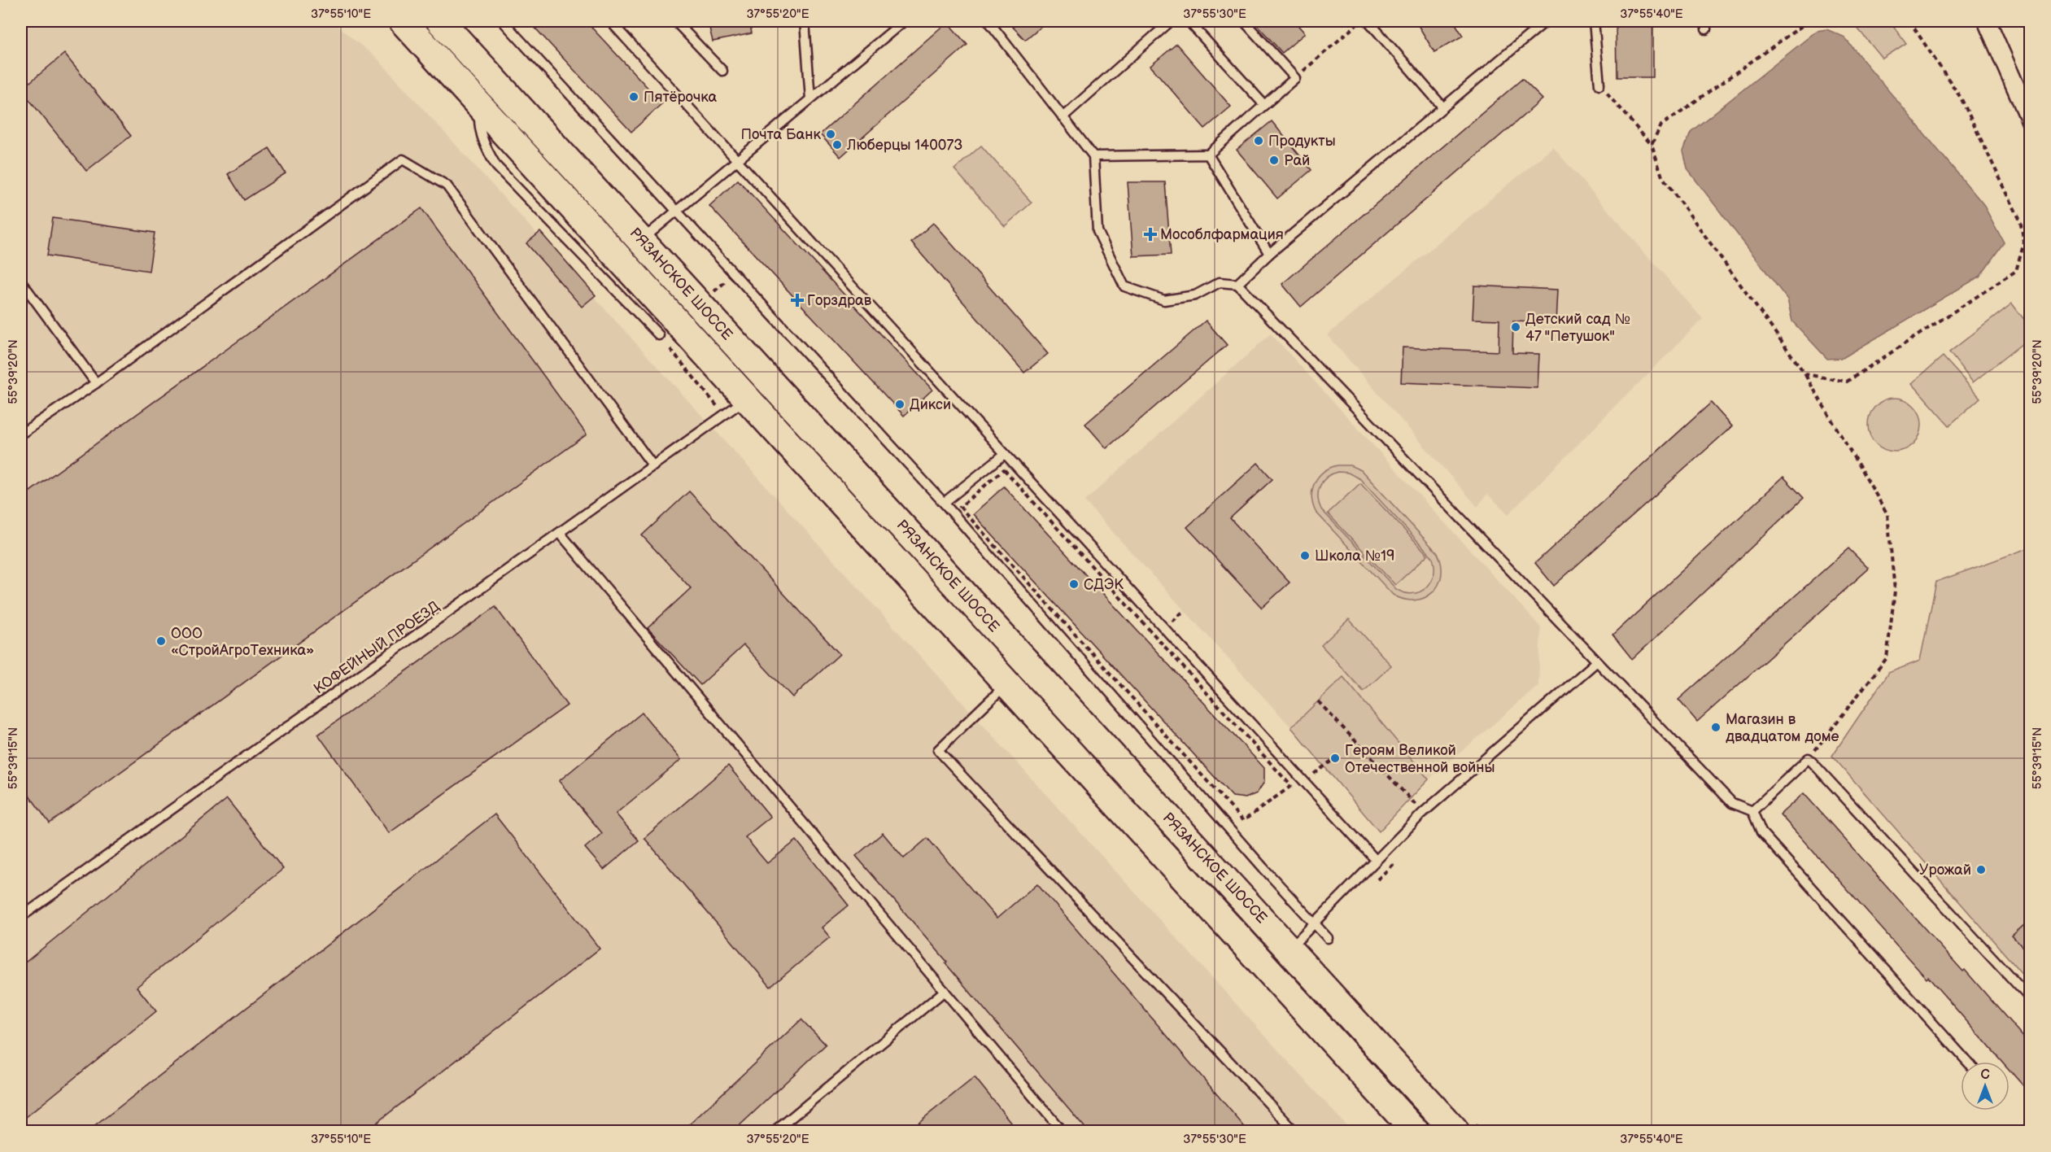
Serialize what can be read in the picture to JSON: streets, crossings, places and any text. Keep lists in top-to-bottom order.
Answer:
{
  "streets": {
    "main road": ["РЯЗАНСКОЕ ШОССЕ"],
    "lane": ["КОФЕЙНЫЙ ПРОЕЗД"]
  },
  "crossings": [
    ["РЯЗАНСКОЕ ШОССЕ", "КОФЕЙНЫЙ ПРОЕЗД"]
  ],
  "places": {
    "other": [
      "Пятёрочка",
      "Почта Банк",
      "Продукты",
      "Люберцы 140073",
      "Рай",
      "Детский сад № 47 \"Петушок\"",
      "Дикси",
      "Школа №19",
      "СДЭК",
      "ООО «СтройАгроТехника»",
      "Магазин в двадцатом доме",
      "Героям Великой Отечественной войны",
      "Урожай"
    ],
    "health": ["Мособлфармация", "Горздрав"]
  },
  "north": "top",
  "coordinates": [
    "37°55'10\"E",
    "37°55'20\"E",
    "37°55'30\"E",
    "37°55'40\"E",
    "55°39'20\"N",
    "55°39'15\"N"
  ]
}
